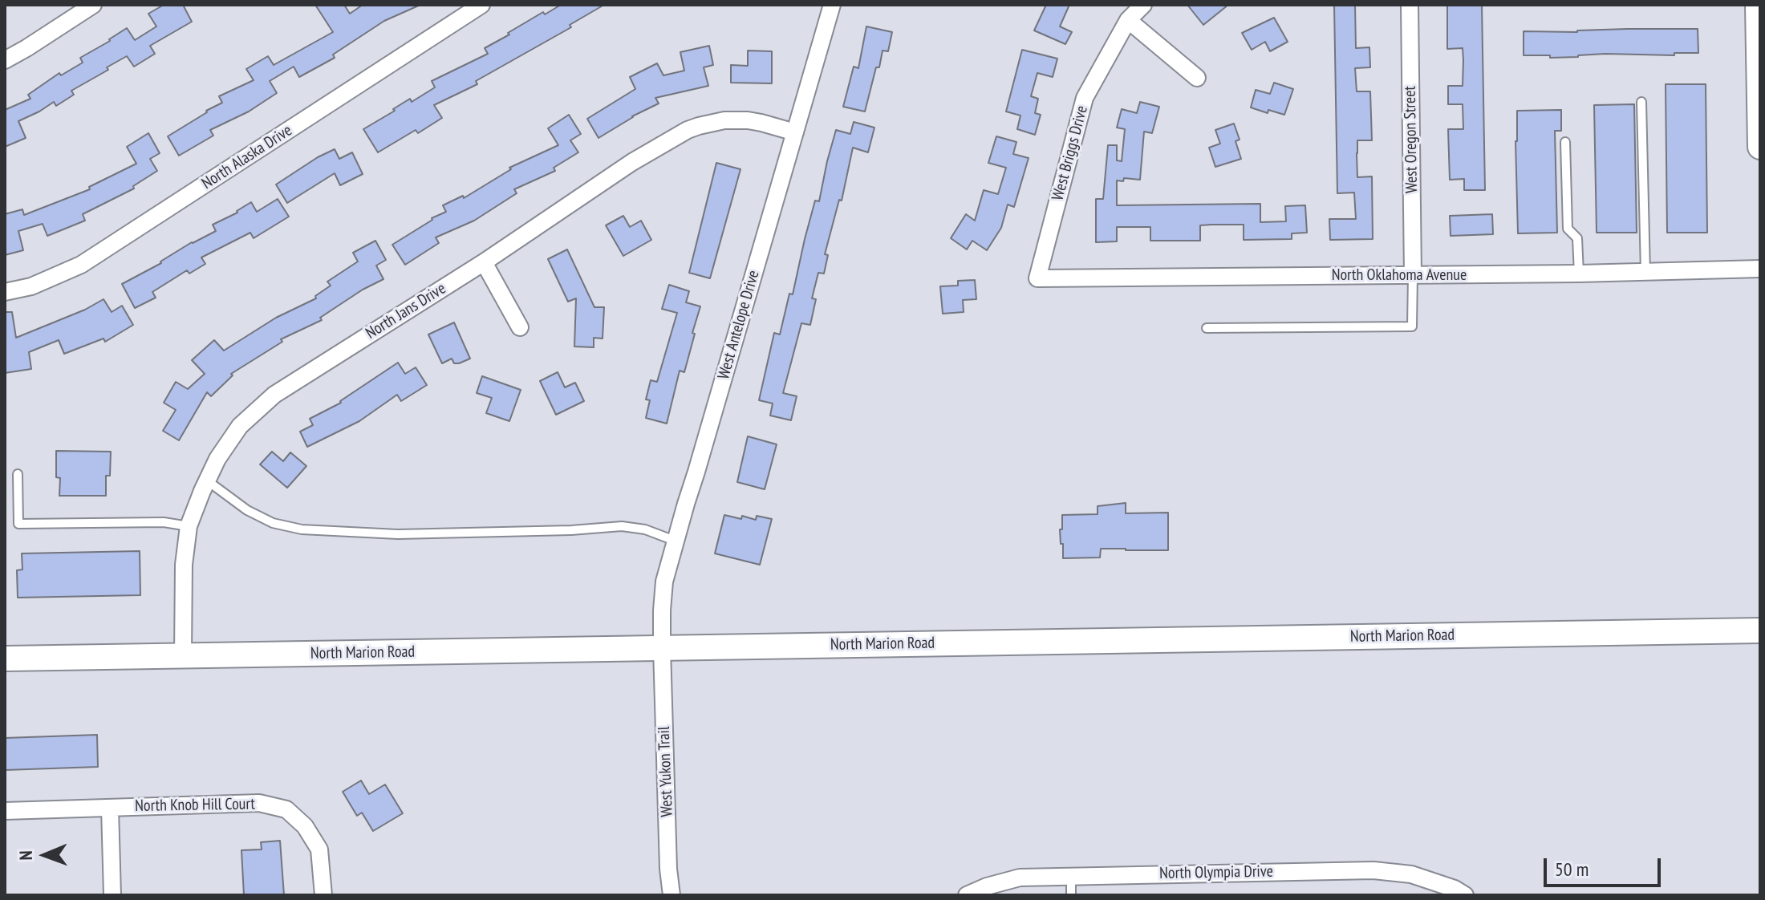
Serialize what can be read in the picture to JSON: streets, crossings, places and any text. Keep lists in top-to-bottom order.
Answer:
{
  "streets": {
    "main road": ["North Marion Road"],
    "street": [
      "West Oregon Street",
      "West Briggs Drive",
      "North Alaska Drive",
      "North Oklahoma Avenue",
      "North Jans Drive",
      "West Antelope Drive",
      "West Yukon Trail",
      "North Knob Hill Court",
      "North Olympia Drive"
    ]
  },
  "crossings": [
    ["West Oregon Street", "North Oklahoma Avenue"],
    ["West Briggs Drive", "North Oklahoma Avenue"],
    ["North Jans Drive", "West Antelope Drive"],
    ["North Jans Drive", "North Marion Road"],
    ["West Antelope Drive", "North Marion Road"],
    ["West Antelope Drive", "West Yukon Trail"],
    ["North Marion Road", "West Yukon Trail"]
  ],
  "scale_bar": "50 m",
  "north": "left"
}
